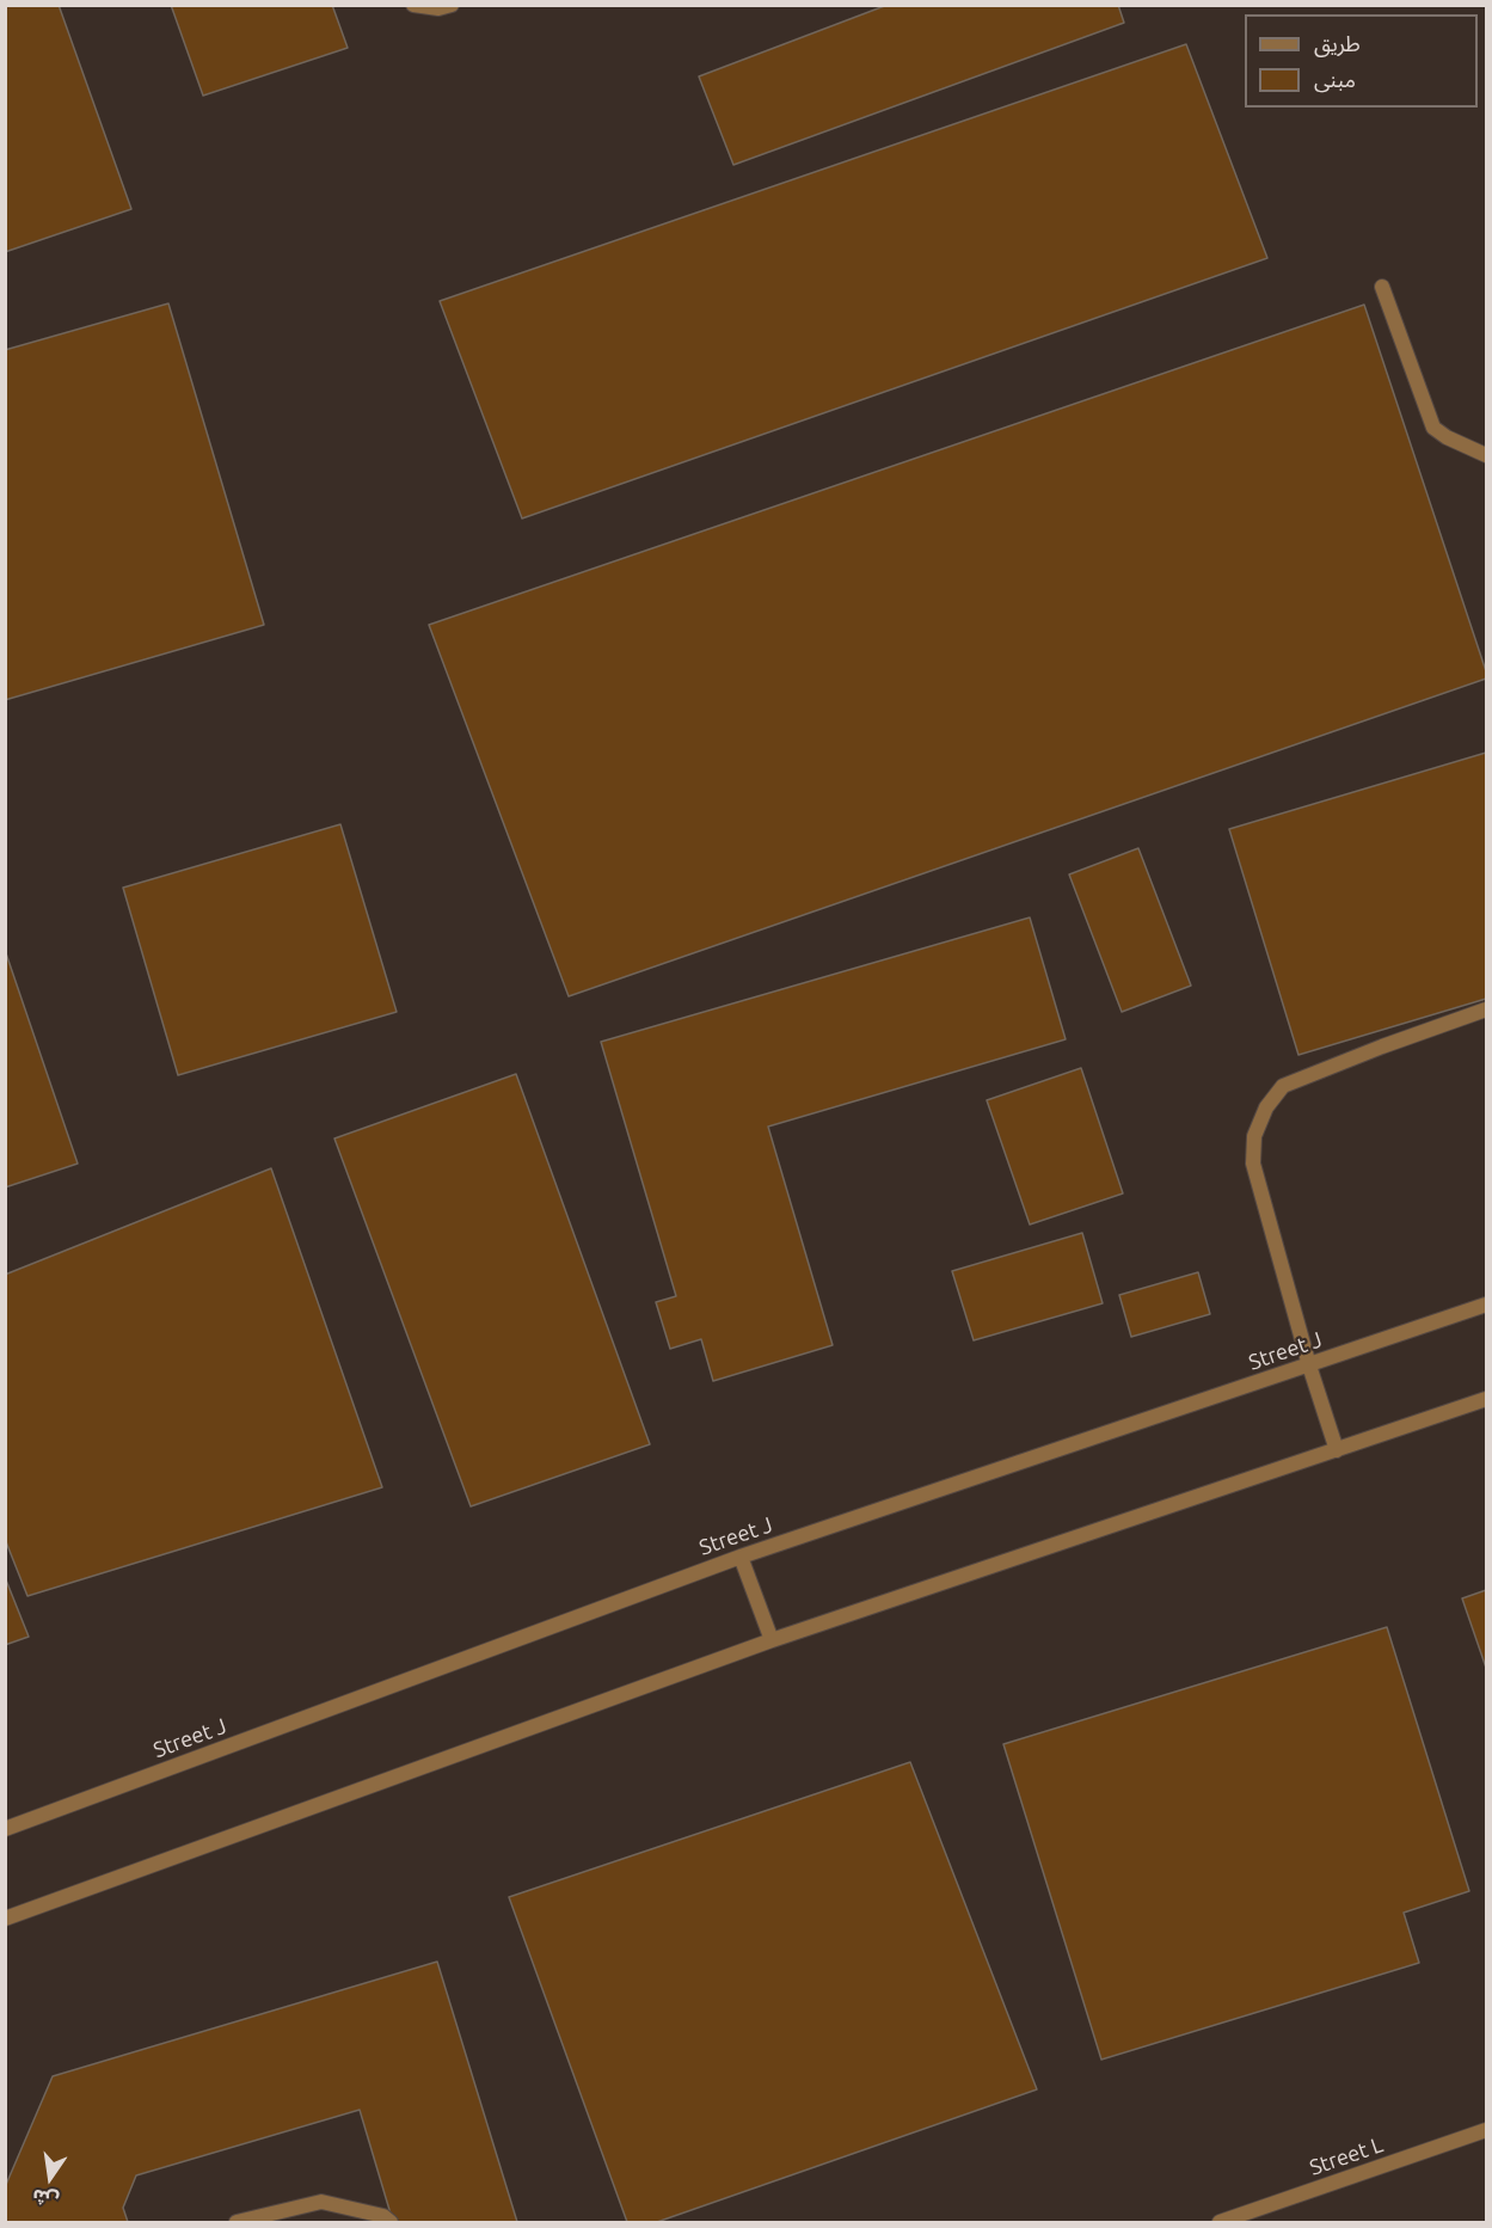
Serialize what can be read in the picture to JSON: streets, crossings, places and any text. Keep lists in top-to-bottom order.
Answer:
{
  "streets": {
    "street": ["Street J", "Street L"]
  },
  "legend": ["طريق", "مبنى"],
  "north": "bottom"
}
